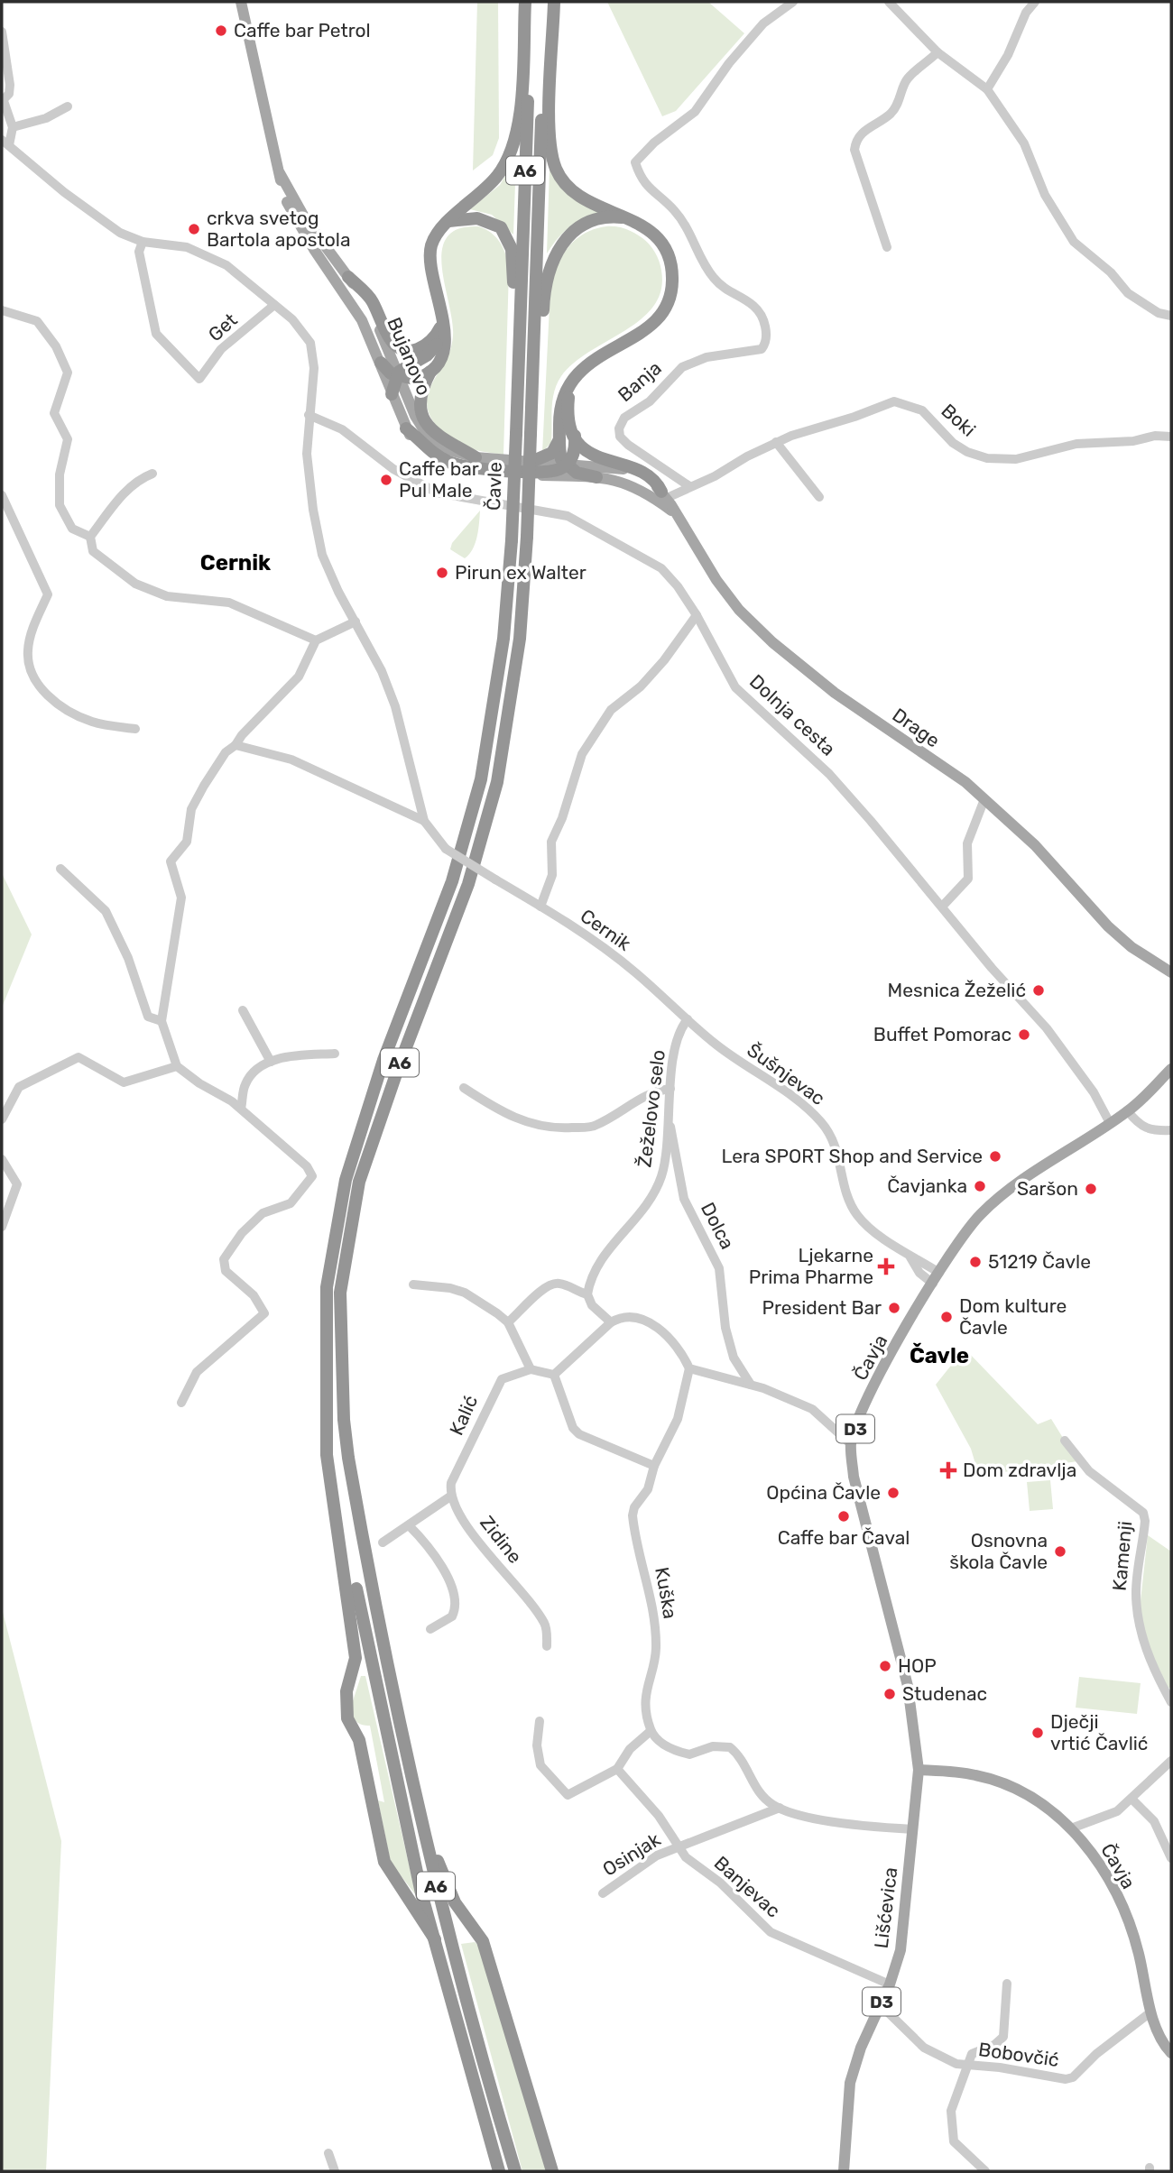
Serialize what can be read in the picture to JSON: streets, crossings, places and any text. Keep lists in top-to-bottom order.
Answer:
{
  "streets": {
    "highway": ["A6", "Čavle"],
    "main road": [
      "Bujanovo",
      "Drage",
      "Čavja",
      "D3",
      "Lišćevica"
    ],
    "street": [
      "Get",
      "Banja",
      "Boki",
      "Dolnja cesta",
      "Cernik",
      "Šušnjevac",
      "Žeželovo selo",
      "Dolca",
      "Kalić",
      "Zidine",
      "Kamenji",
      "Kuška",
      "Osinjak",
      "Banjevac",
      "Bobovčić"
    ]
  },
  "crossings": [
    ["A6", "Čavle"],
    ["Bujanovo", "Drage"],
    ["Banja", "Boki"],
    ["Boki", "Drage"],
    ["Dolnja cesta", "Čavja"],
    ["Cernik", "Šušnjevac"],
    ["Cernik", "Žeželovo selo"],
    ["Šušnjevac", "Žeželovo selo"],
    ["Šušnjevac", "Čavja"],
    ["Žeželovo selo", "Dolca"],
    ["Čavja", "Lišćevica"],
    ["Čavja", "Bobovčić"],
    ["Kalić", "Zidine"],
    ["Osinjak", "Banjevac"],
    ["Banjevac", "Lišćevica"],
    ["Lišćevica", "Bobovčić"]
  ],
  "districts": ["Cernik", "Čavle"],
  "places": {
    "other": [
      "Caffe bar Petrol",
      "crkva svetog Bartola apostola",
      "Caffe bar Pul Male",
      "Pirun ex Walter",
      "Mesnica Žeželić",
      "Buffet Pomorac",
      "Lera SPORT Shop and Service",
      "Čavjanka",
      "Saršon",
      "51219 Čavle",
      "President Bar",
      "Dom kulture Čavle",
      "Općina Čavle",
      "Caffe bar Čaval",
      "Osnovna škola Čavle",
      "HOP",
      "Studenac",
      "Dječji vrtić Čavlić"
    ],
    "health": ["Ljekarne Prima Pharme", "Dom zdravlja"]
  }
}
